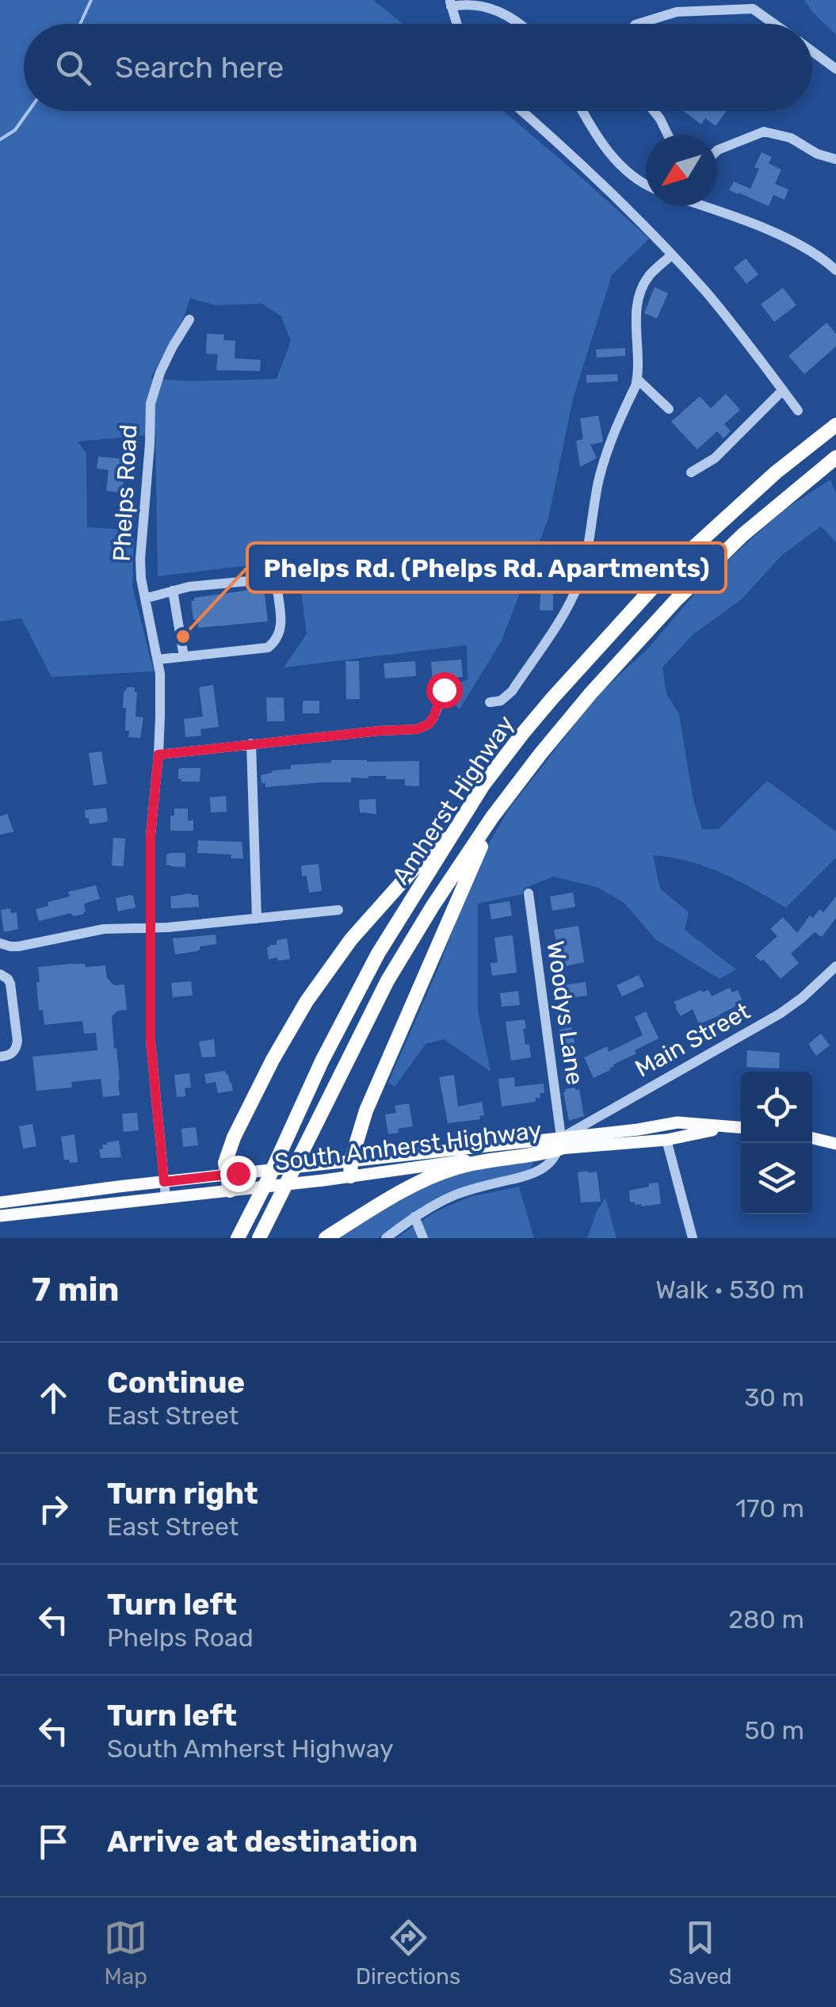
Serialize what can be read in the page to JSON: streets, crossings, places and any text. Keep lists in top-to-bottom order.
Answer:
{
  "streets": {
    "highway": ["Amherst Highway"],
    "main road": ["South Amherst Highway"],
    "street": ["Phelps Road", "Woodys Lane", "Main Street"]
  },
  "crossings": [
    ["Phelps Road", "South Amherst Highway"],
    ["Woodys Lane", "Main Street"],
    ["Woodys Lane", "South Amherst Highway"],
    ["Main Street", "South Amherst Highway"]
  ],
  "places": ["Phelps Rd. (Phelps Rd. Apartments)"],
  "north": "bottom left",
  "page": {
    "search": "Search here",
    "heading": ["7 min", "Walk · 530 m"],
    "list": [
      ["Continue", "East Street", "30 m"],
      ["Turn right", "East Street", "170 m"],
      ["Turn left", "Phelps Road", "280 m"],
      ["Turn left", "South Amherst Highway", "50 m"],
      "Arrive at destination"
    ],
    "nav": ["Map", "Directions", "Saved"]
  }
}
